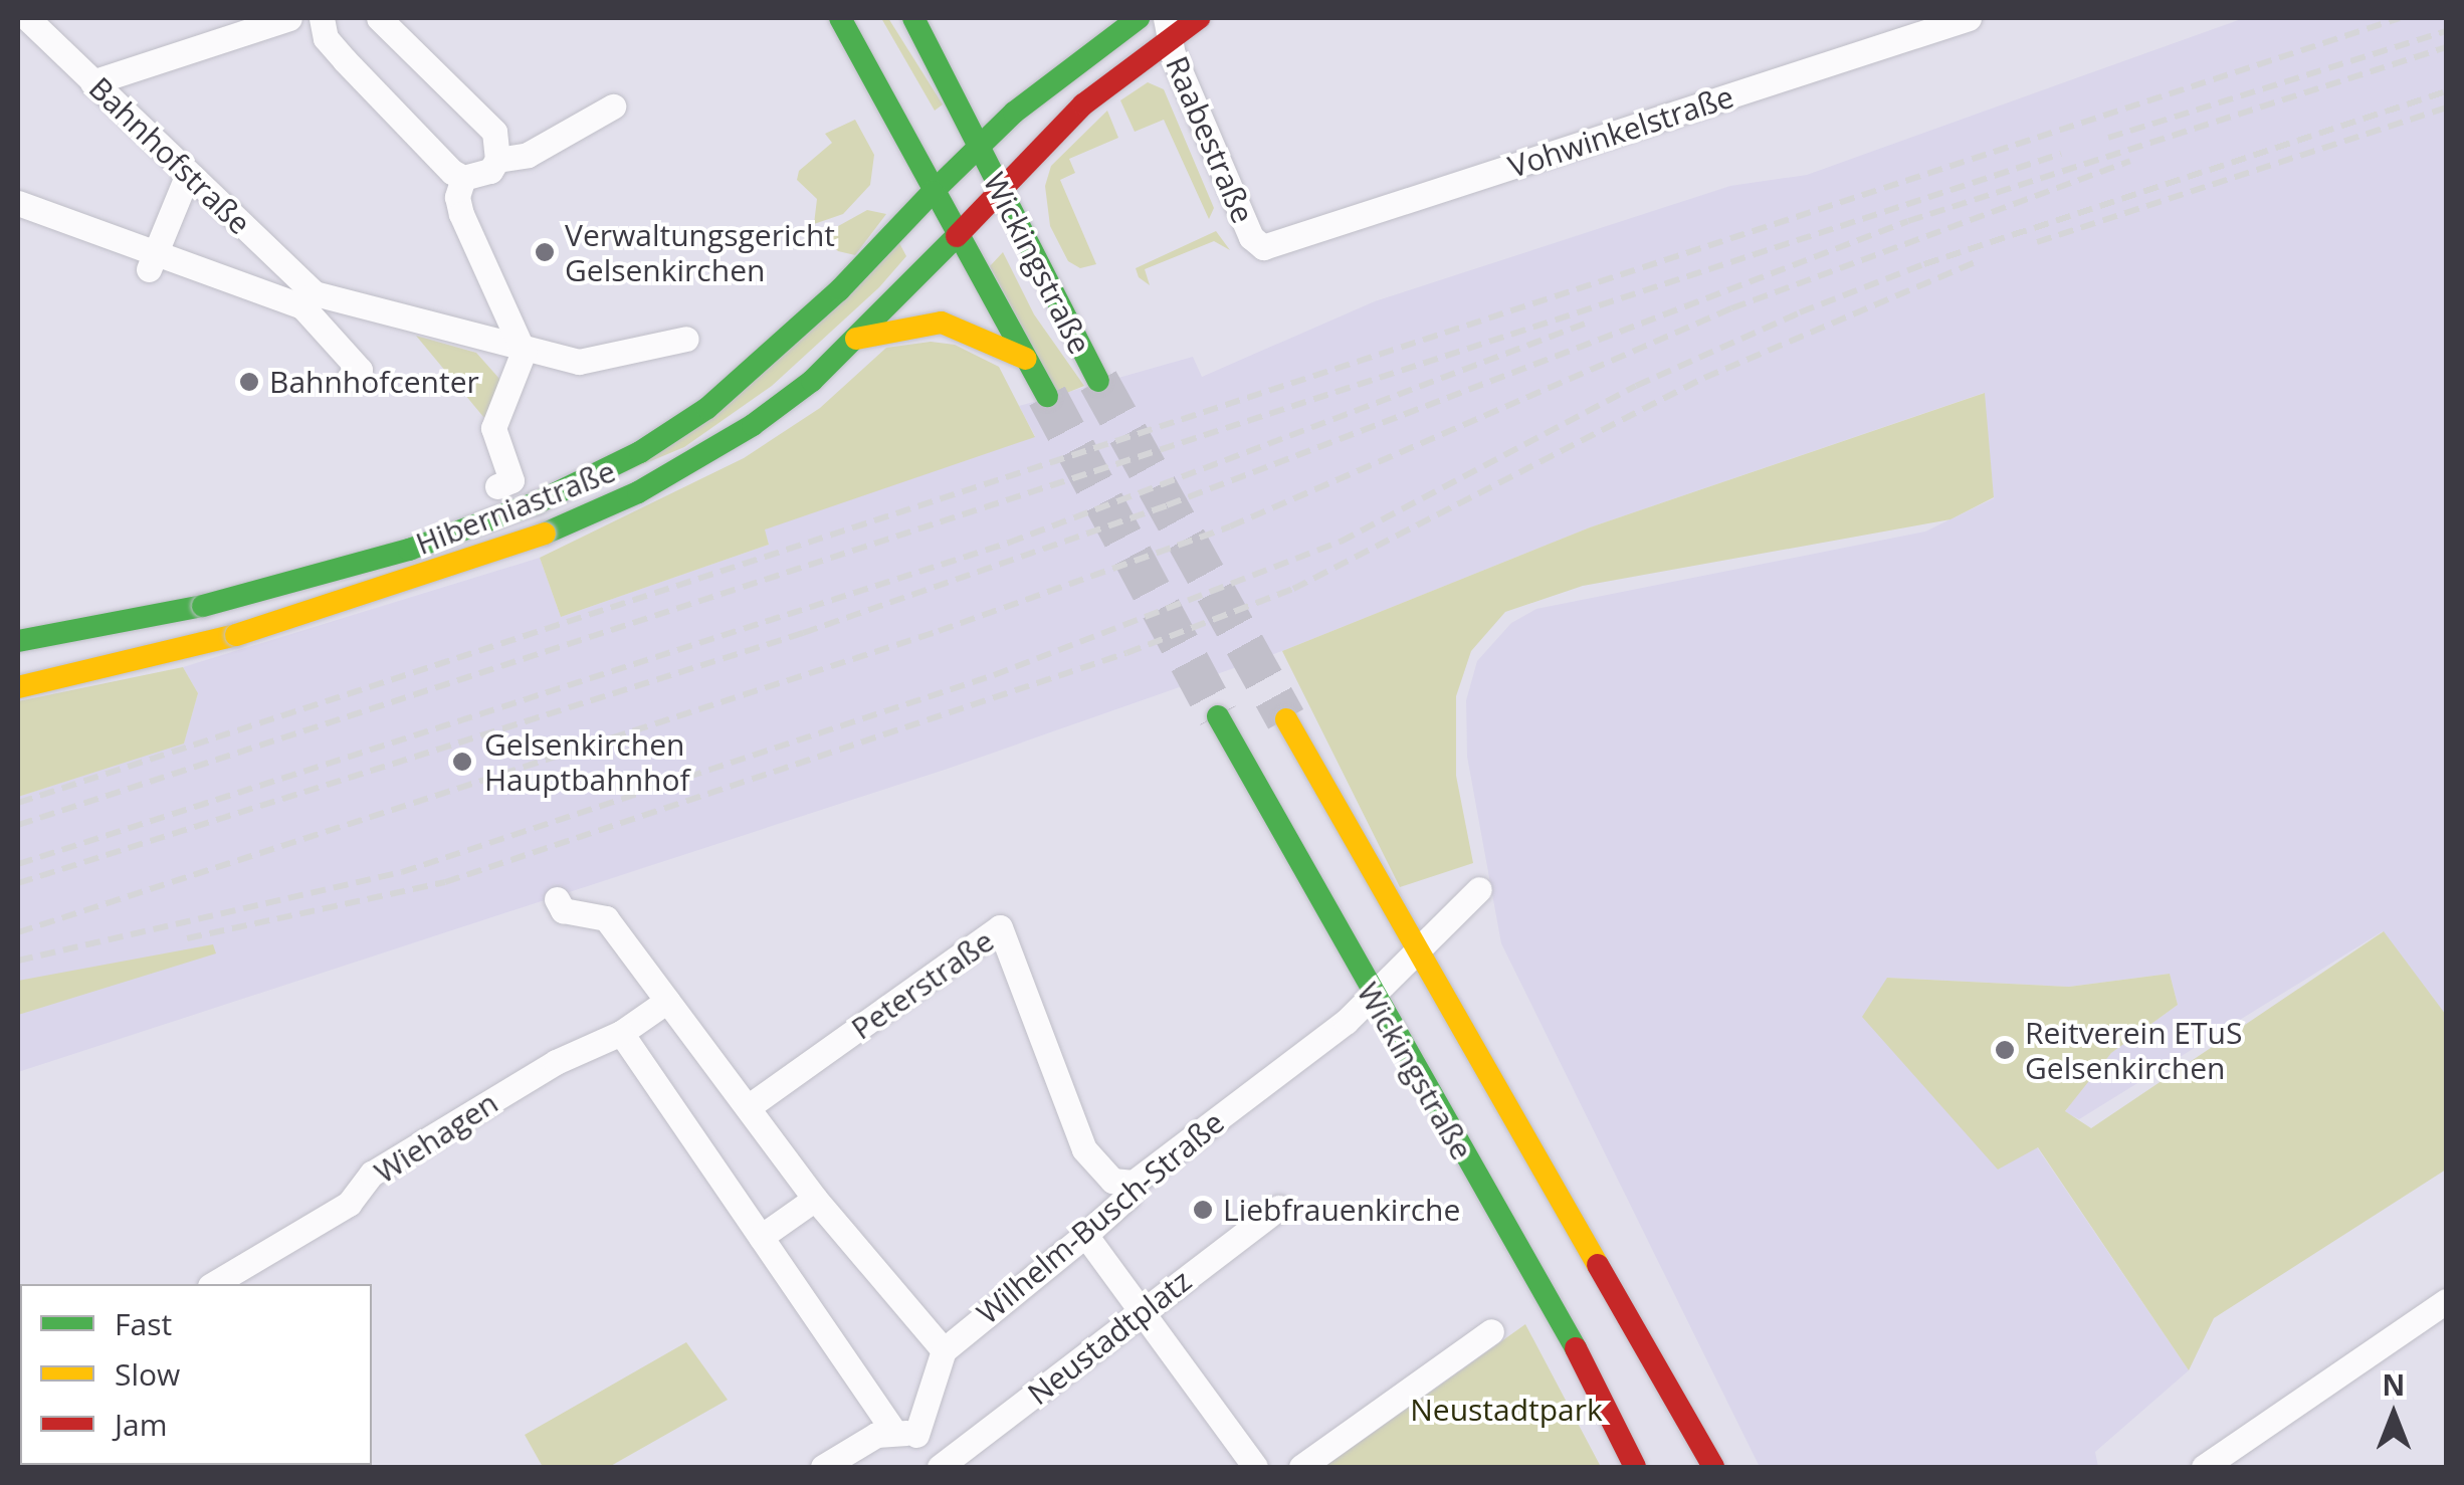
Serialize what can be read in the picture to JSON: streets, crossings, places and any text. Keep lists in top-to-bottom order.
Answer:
{
  "streets": {
    "main road": ["Wickingstraße", "Hiberniastraße"],
    "street": [
      "Vohwinkelstraße",
      "Raabestraße",
      "Bahnhofstraße",
      "Peterstraße",
      "Wiehagen",
      "Wilhelm-Busch-Straße",
      "Neustadtplatz"
    ]
  },
  "crossings": [
    ["Vohwinkelstraße", "Raabestraße"],
    ["Raabestraße", "Hiberniastraße"],
    ["Wickingstraße", "Hiberniastraße"],
    ["Wickingstraße", "Wilhelm-Busch-Straße"],
    ["Peterstraße", "Wilhelm-Busch-Straße"]
  ],
  "parks": ["Neustadtpark"],
  "places": [
    "Verwaltungsgericht Gelsenkirchen",
    "Bahnhofcenter",
    "Gelsenkirchen Hauptbahnhof",
    "Reitverein ETuS Gelsenkirchen",
    "Liebfrauenkirche"
  ],
  "legend": ["Fast", "Slow", "Jam"],
  "north": "top"
}
